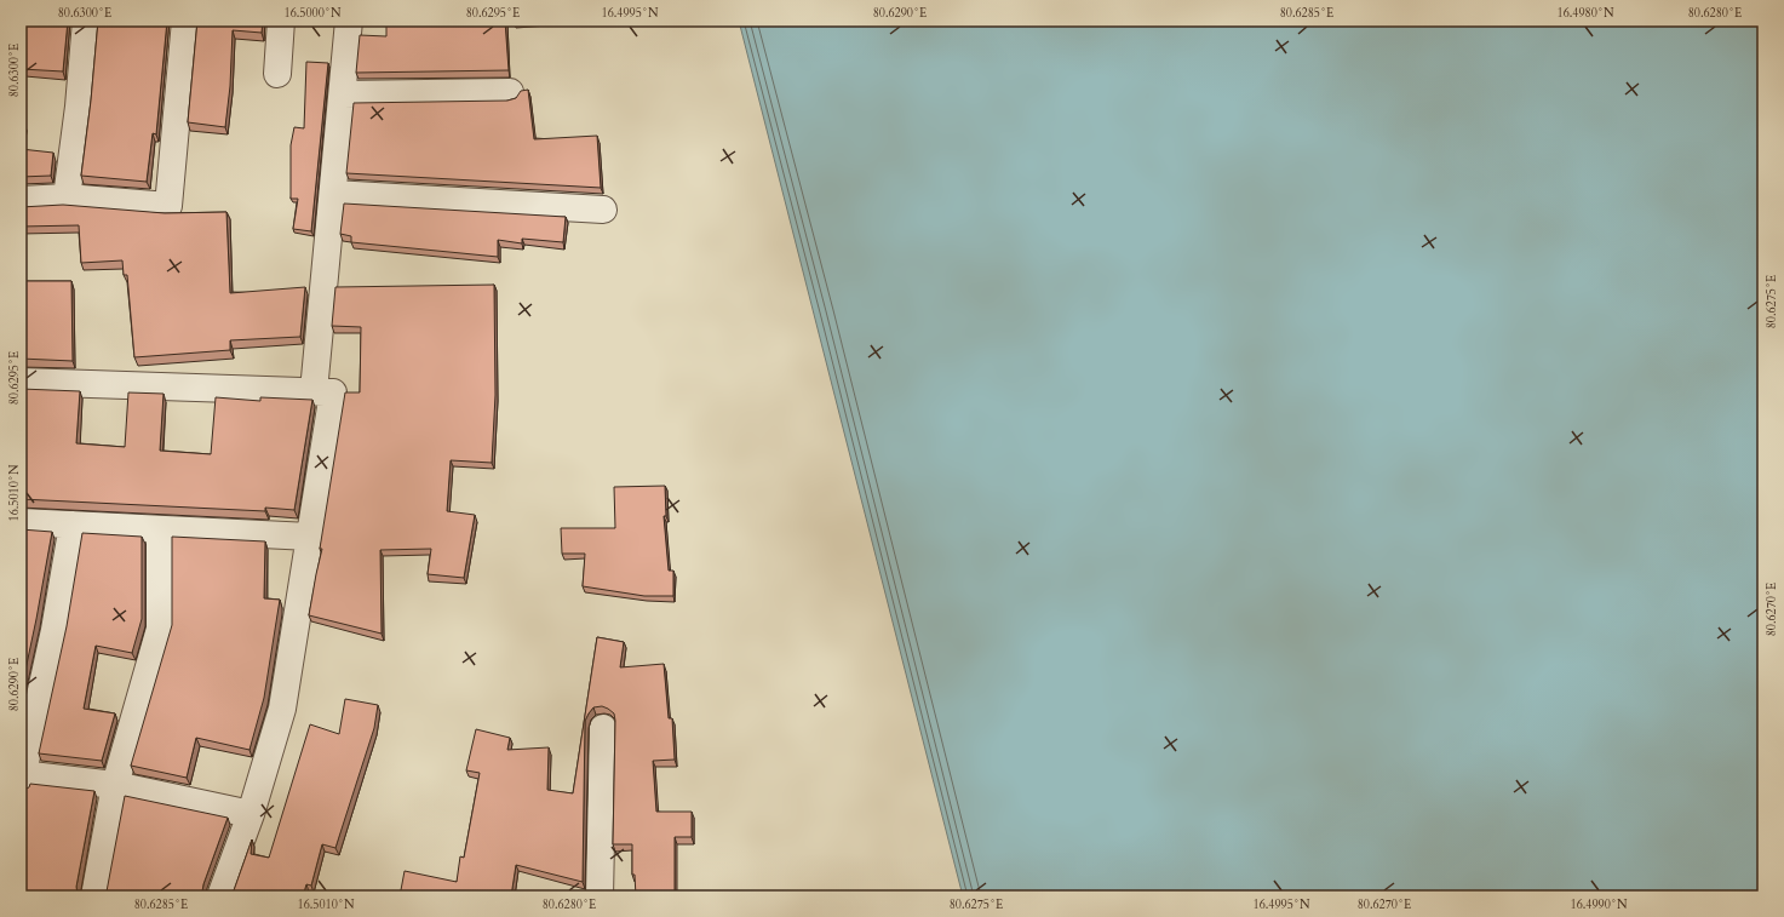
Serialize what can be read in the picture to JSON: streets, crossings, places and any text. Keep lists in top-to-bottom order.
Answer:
{
  "coordinates": [
    "80.6300°E",
    "16.5000°N",
    "80.6295°E",
    "16.4995°N",
    "80.6290°E",
    "80.6285°E",
    "16.4980°N",
    "80.6280°E",
    "80.6275°E",
    "16.5010°N",
    "80.6270°E",
    "16.4990°N"
  ]
}
